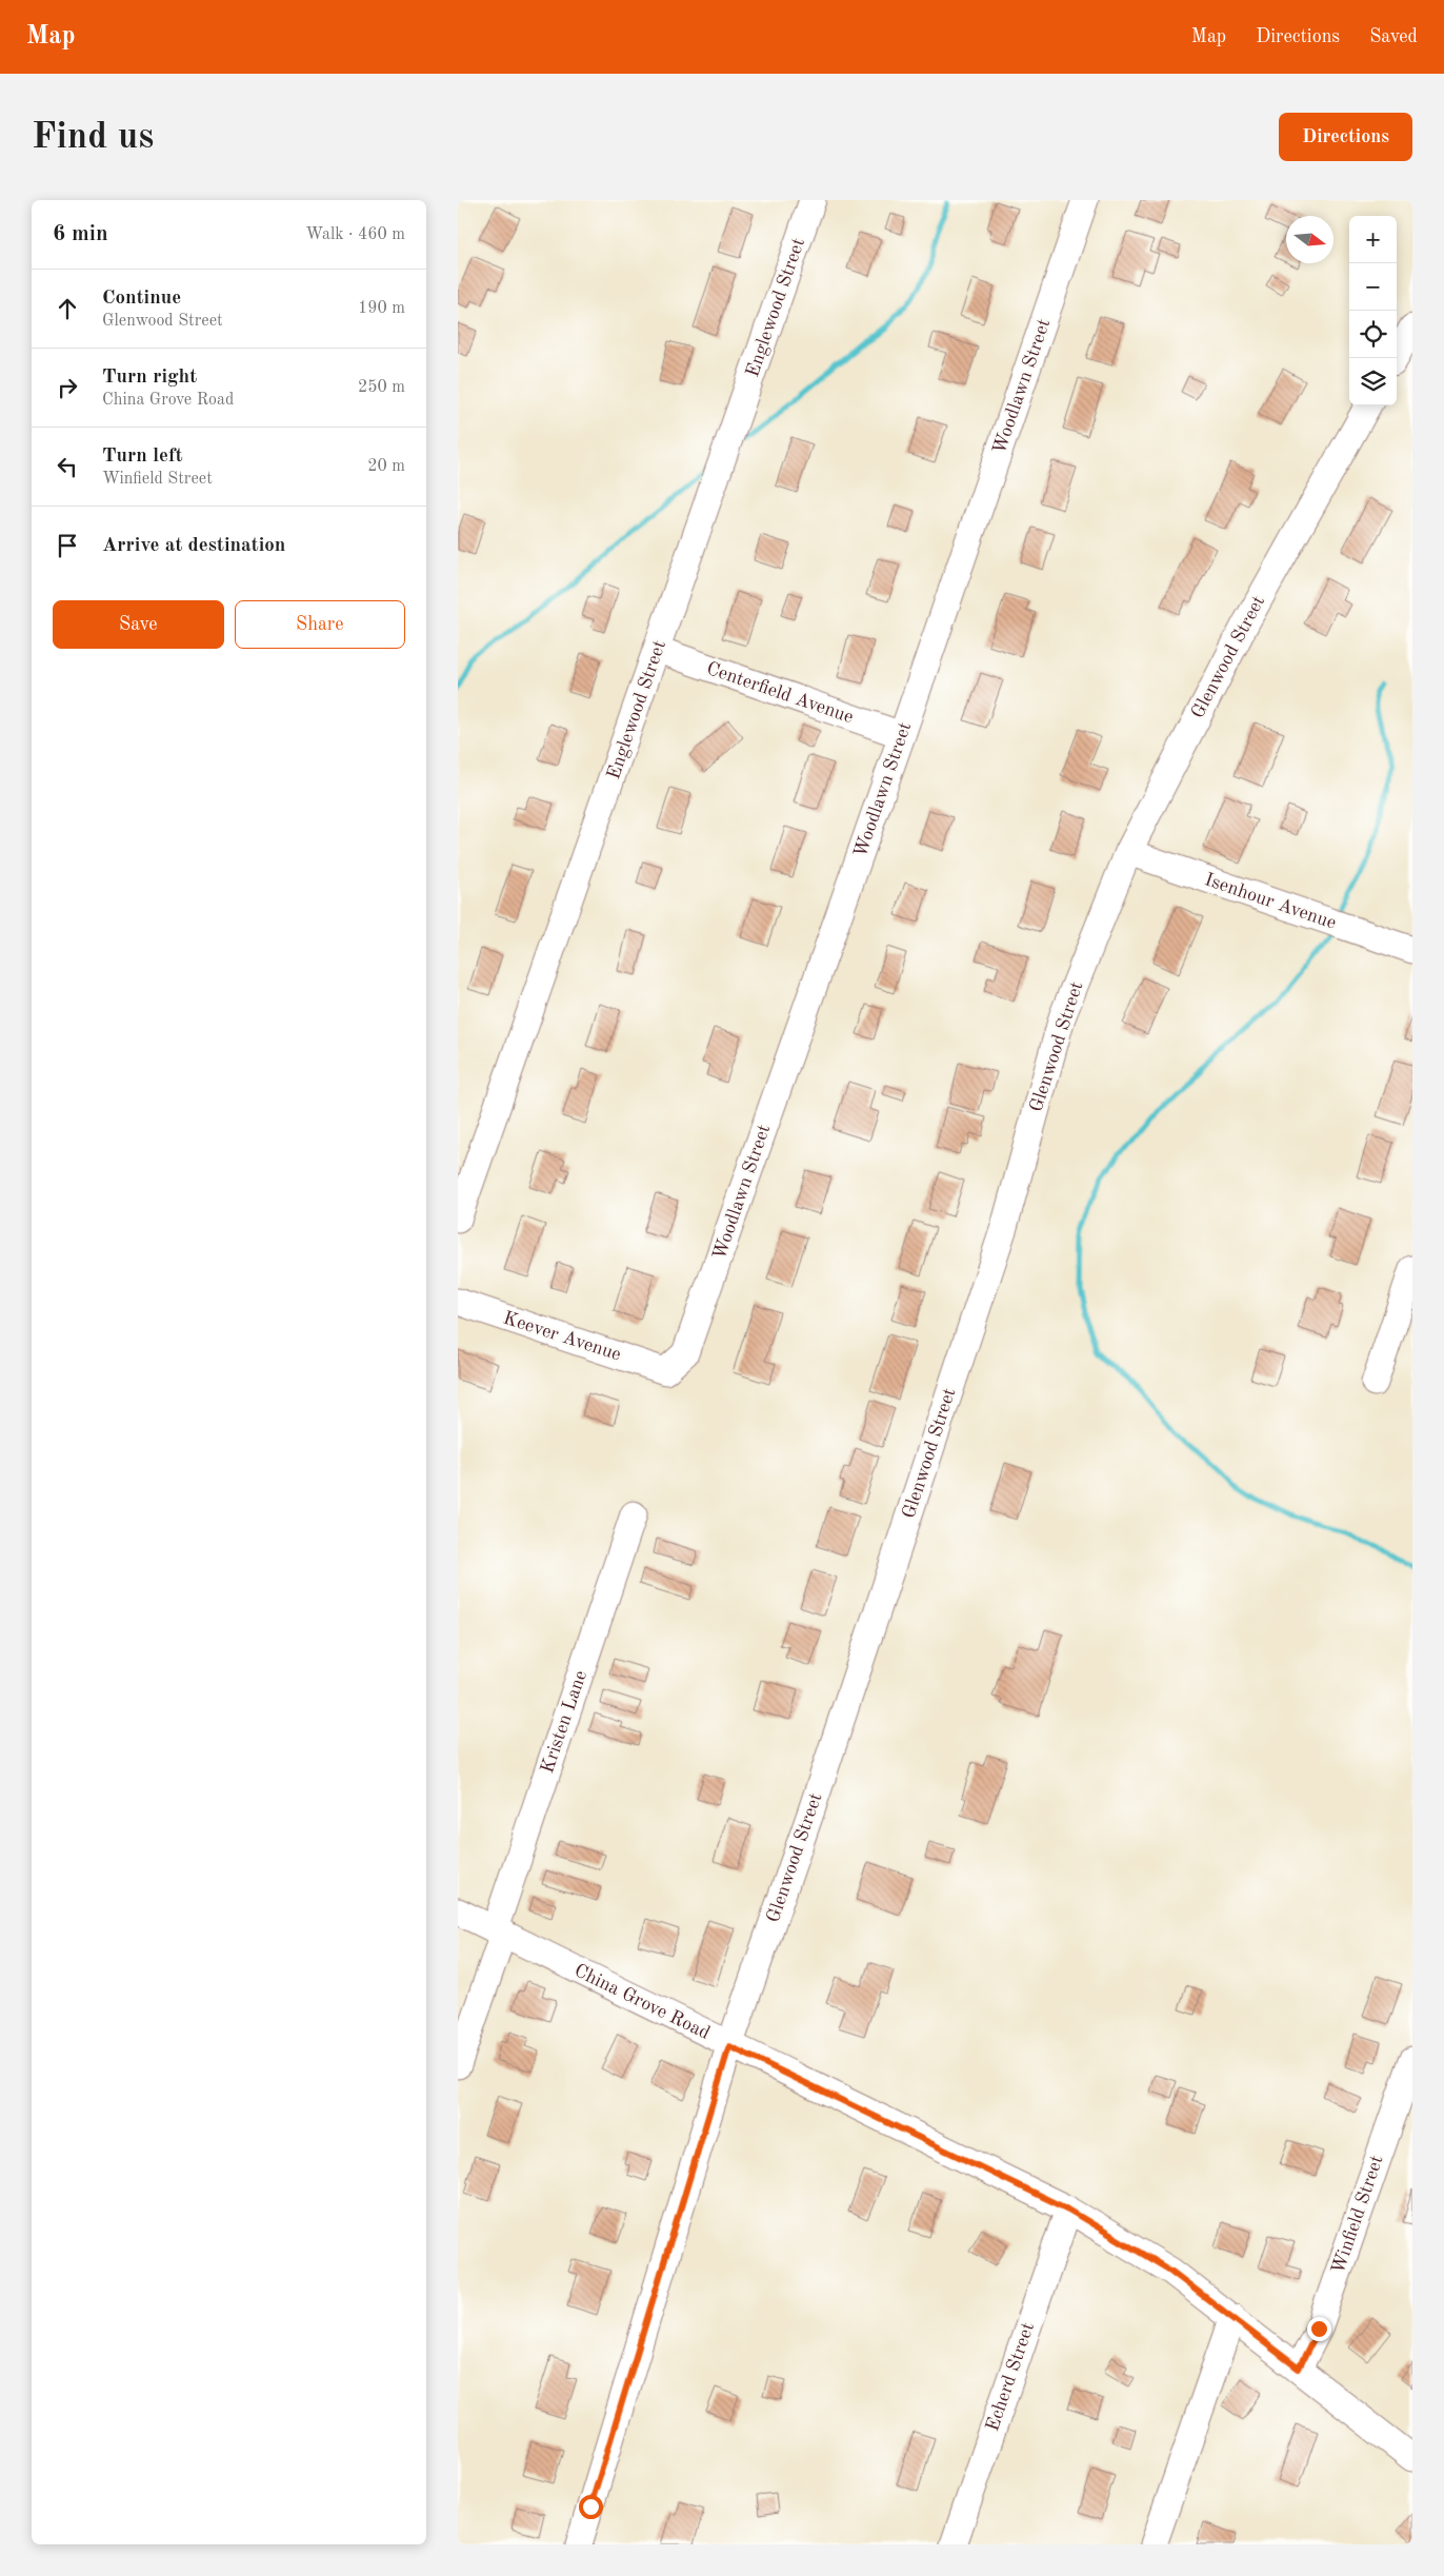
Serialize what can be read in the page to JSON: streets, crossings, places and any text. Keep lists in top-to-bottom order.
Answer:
{
  "streets": {
    "street": [
      "Englewood Street",
      "Woodlawn Street",
      "Glenwood Street",
      "Centerfield Avenue",
      "Isenhour Avenue",
      "Keever Avenue",
      "Kristen Lane",
      "China Grove Road",
      "Winfield Street",
      "Echerd Street"
    ]
  },
  "crossings": [
    ["Englewood Street", "Centerfield Avenue"],
    ["Woodlawn Street", "Centerfield Avenue"],
    ["Woodlawn Street", "Keever Avenue"],
    ["Glenwood Street", "Isenhour Avenue"],
    ["Glenwood Street", "China Grove Road"],
    ["Kristen Lane", "China Grove Road"],
    ["China Grove Road", "Winfield Street"],
    ["China Grove Road", "Echerd Street"]
  ],
  "north": "right",
  "page": {
    "header": "Map",
    "nav": ["Map", "Directions", "Saved"],
    "buttons": [
      "Directions",
      ["Save", "Share"]
    ],
    "title": "Find us",
    "heading": ["6 min", "Walk · 460 m"],
    "map_buttons": ["+", "−"],
    "list": [
      ["Continue", "Glenwood Street", "190 m"],
      ["Turn right", "China Grove Road", "250 m"],
      ["Turn left", "Winfield Street", "20 m"],
      "Arrive at destination"
    ]
  }
}
